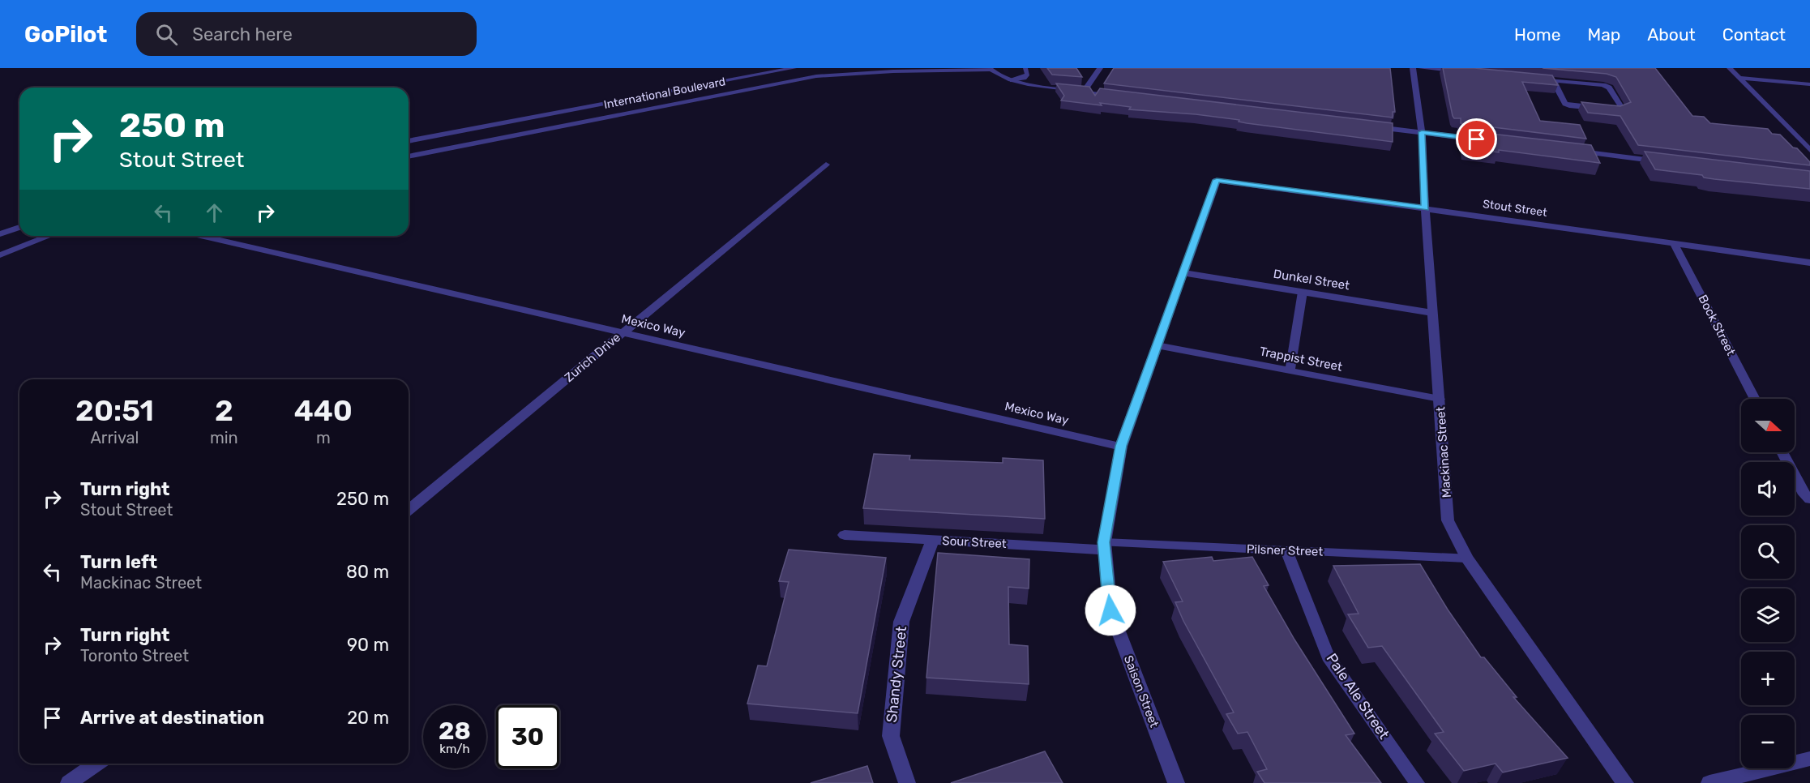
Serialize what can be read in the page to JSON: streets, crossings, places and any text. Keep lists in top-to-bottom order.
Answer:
{
  "streets": {
    "street": [
      "International Boulevard",
      "Stout Street",
      "Dunkel Street",
      "Bock Street",
      "Mexico Way",
      "Zurich Drive",
      "Mackinac Street",
      "Sour Street",
      "Shandy Street",
      "Saison Street"
    ],
    "lane": ["Trappist Street", "Pilsner Street", "Pale Ale Street"]
  },
  "crossings": [
    ["Stout Street", "Bock Street"],
    ["Stout Street", "Mackinac Street"],
    ["Stout Street", "Saison Street"],
    ["Dunkel Street", "Mackinac Street"],
    ["Dunkel Street", "Saison Street"],
    ["Mexico Way", "Zurich Drive"],
    ["Mexico Way", "Saison Street"],
    ["Trappist Street", "Mackinac Street"],
    ["Trappist Street", "Saison Street"],
    ["Mackinac Street", "Pilsner Street"],
    ["Sour Street", "Pilsner Street"],
    ["Sour Street", "Shandy Street"],
    ["Sour Street", "Saison Street"],
    ["Pilsner Street", "Saison Street"],
    ["Pilsner Street", "Pale Ale Street"]
  ],
  "north": "right",
  "page": {
    "header": "GoPilot",
    "search": "Search here",
    "nav": [
      "Home",
      "Map",
      "About",
      "Contact"
    ],
    "turn": ["250 m", "Stout Street"],
    "eta": [
      "20:51",
      "Arrival",
      "2",
      "min",
      "440",
      "m"
    ],
    "map_buttons": ["+", "−"],
    "list": [
      {
        "name": "Turn right",
        "note": "Stout Street",
        "value": "250 m"
      },
      {
        "name": "Turn left",
        "note": "Mackinac Street",
        "value": "80 m"
      },
      {
        "name": "Turn right",
        "note": "Toronto Street",
        "value": "90 m"
      },
      {
        "name": "Arrive at destination",
        "value": "20 m"
      }
    ],
    "speed": "28 km/h",
    "limit": "30"
  }
}
